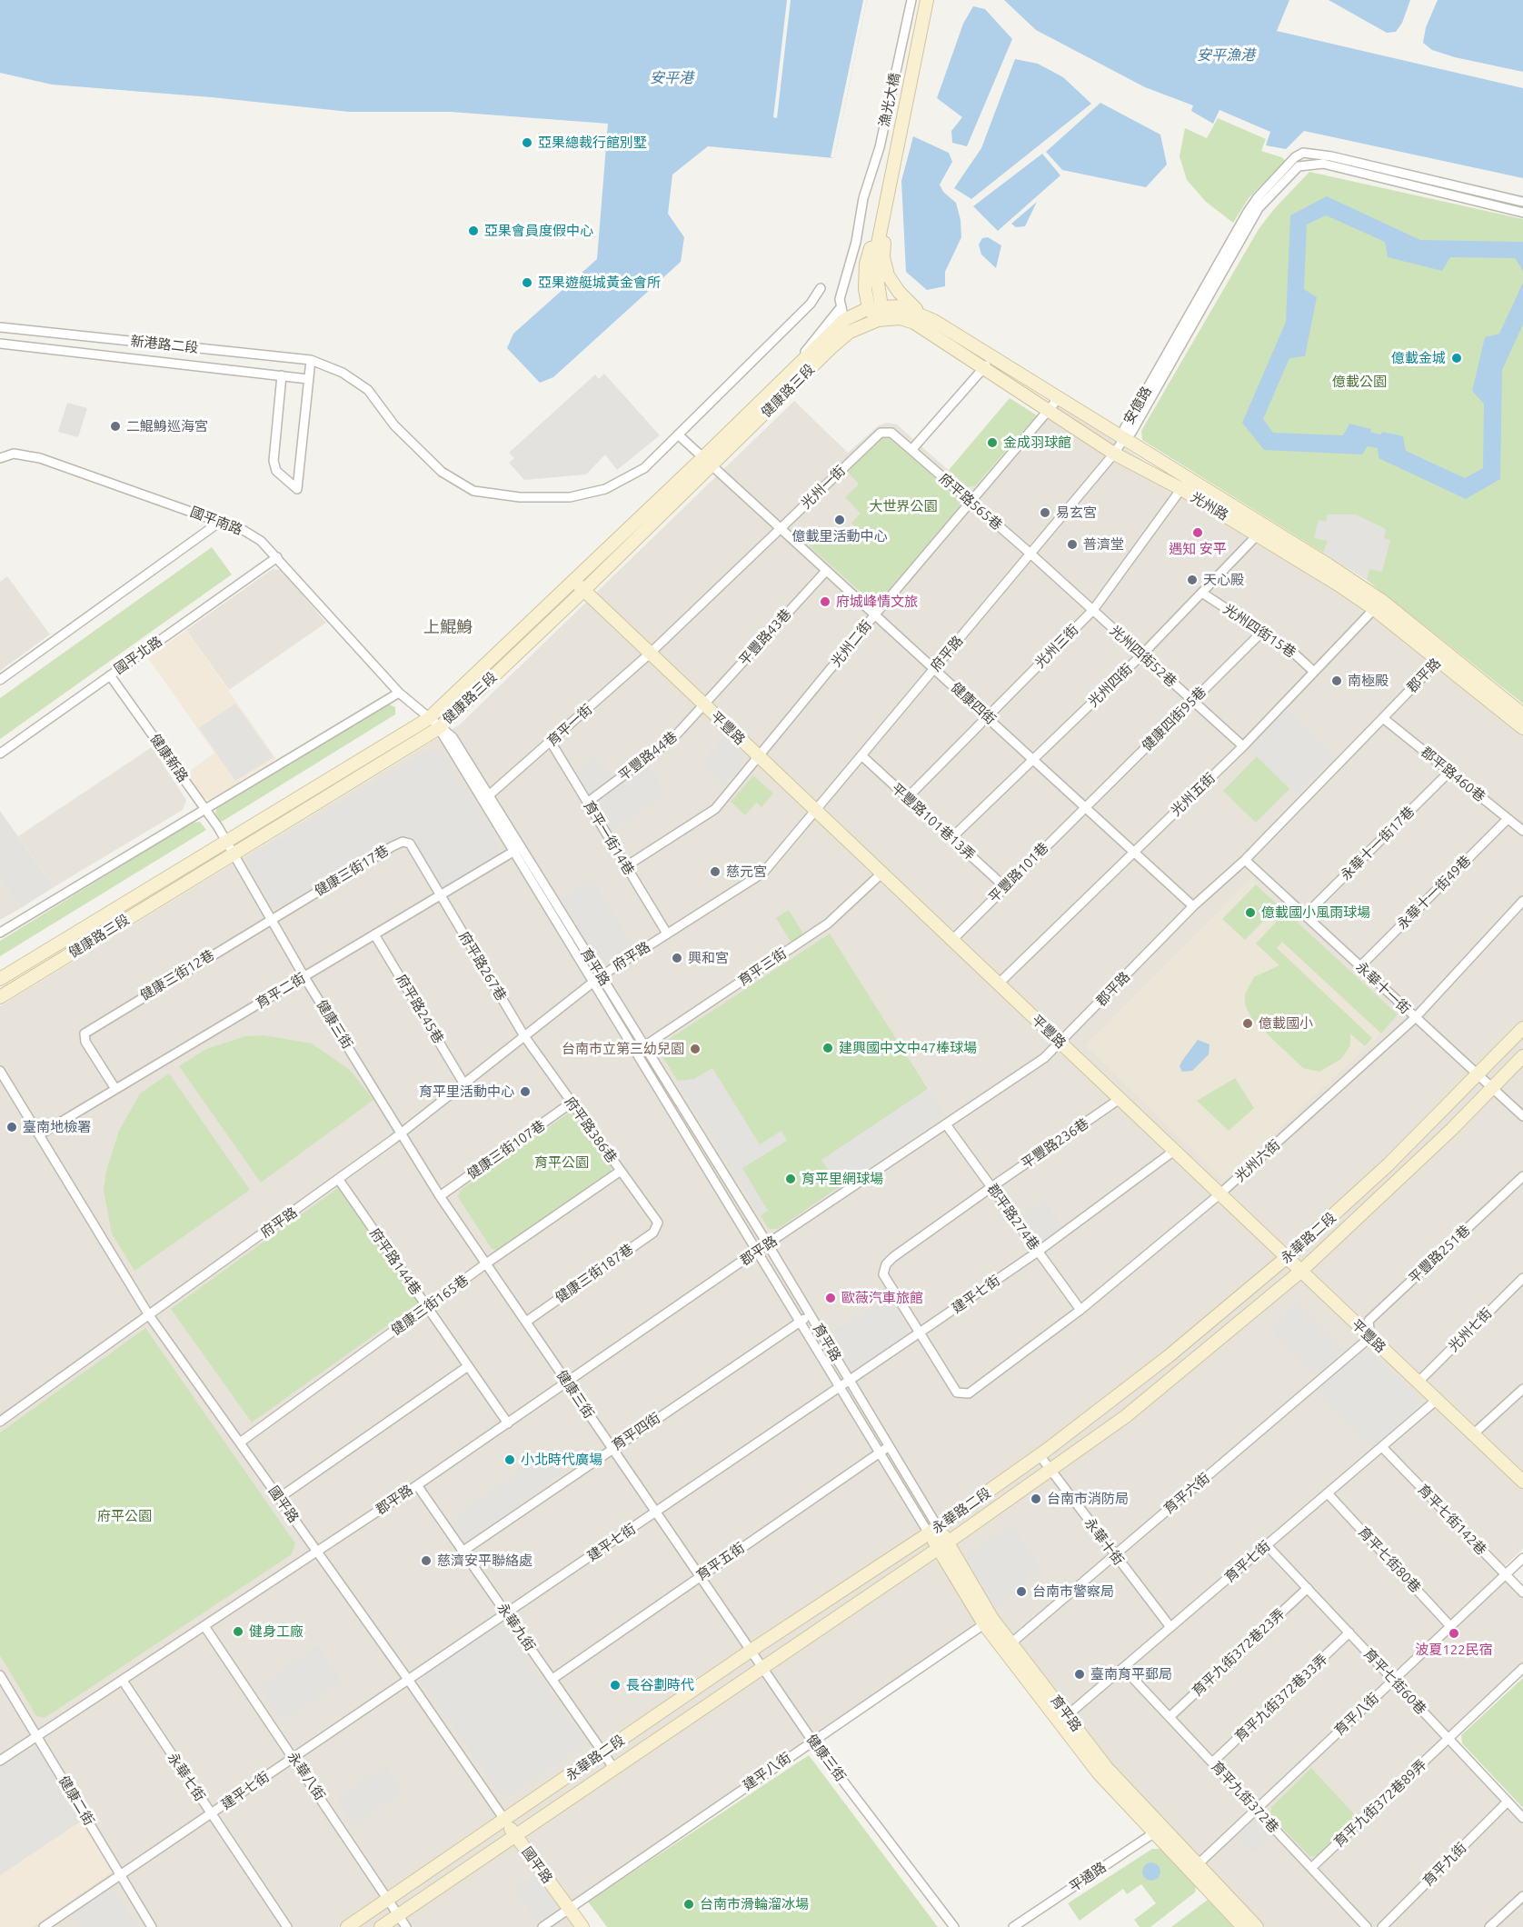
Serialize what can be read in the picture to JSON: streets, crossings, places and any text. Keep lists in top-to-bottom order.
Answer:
{
  "streets": {
    "street": [
      "漁光大橋",
      "新港路二段",
      "健康路三段",
      "安億路",
      "光州一街",
      "府平路565巷",
      "光州路",
      "國平南路",
      "光州四街15巷",
      "平豐路43巷",
      "光州二街",
      "光州三街",
      "府平路",
      "國平北路",
      "光州四街52巷",
      "郡平路",
      "光州四街",
      "健康四街",
      "健康四街95巷",
      "育平一街",
      "平豐路",
      "平豐路44巷",
      "健康新路",
      "郡平路460巷",
      "光州五街",
      "平豐路101巷13弄",
      "育平一街14巷",
      "永華十一街17巷",
      "健康三街17巷",
      "平豐路101巷",
      "永華十一街49巷",
      "府平路267巷",
      "育平路",
      "育平三街",
      "健康三街12巷",
      "永華十一街",
      "育平二街",
      "府平路245巷",
      "健康三街",
      "府平路386巷",
      "平豐路236巷",
      "健康三街107巷",
      "光州六街",
      "郡平路274巷",
      "永華路二段",
      "平豐路251巷",
      "府平路144巷",
      "健康三街187巷",
      "建平七街",
      "健康三街165巷",
      "光州七街",
      "育平四街",
      "育平六街",
      "國平路",
      "育平七街142巷",
      "永華十街",
      "育平七街80巷",
      "育平五街",
      "育平七街",
      "永華九街",
      "育平九街372巷23弄",
      "育平七街60巷",
      "育平九街372巷33弄",
      "育平八街",
      "建平八街",
      "永華八街",
      "永華七街",
      "育平九街372巷",
      "健康二街",
      "育平九街372巷89弄",
      "育平九街",
      "平通路"
    ]
  },
  "crossings": [
    ["新港路二段", "健康四街"],
    ["健康路三段", "光州路"],
    ["健康路三段", "國平南路"],
    ["健康路三段", "健康四街"],
    ["健康路三段", "平豐路"],
    ["健康路三段", "健康新路"],
    ["健康路三段", "育平路"],
    ["健康路三段", "健康三街"],
    ["安億路", "光州路"],
    ["安億路", "府平路"],
    ["光州一街", "府平路565巷"],
    ["光州一街", "健康四街"],
    ["光州一街", "育平一街"],
    ["光州一街", "平豐路"],
    ["府平路565巷", "光州二街"],
    ["府平路565巷", "光州三街"],
    ["府平路565巷", "府平路"],
    ["府平路565巷", "光州四街52巷"],
    ["光州路", "光州二街"],
    ["光州路", "光州三街"],
    ["光州路", "府平路"],
    ["光州路", "郡平路"],
    ["光州路", "光州四街"],
    ["光州路", "光州五街"],
    ["國平南路", "國平北路"],
    ["國平南路", "育平路"],
    ["光州四街15巷", "光州四街"],
    ["光州四街15巷", "健康四街95巷"],
    ["光州四街15巷", "光州五街"],
    ["平豐路43巷", "健康四街"],
    ["平豐路43巷", "平豐路"],
    ["平豐路43巷", "平豐路44巷"],
    ["光州二街", "健康四街"],
    ["光州二街", "平豐路"],
    ["光州二街", "育平一街14巷"],
    ["光州三街", "光州四街52巷"],
    ["光州三街", "健康四街"],
    ["光州三街", "平豐路101巷13弄"],
    ["府平路", "健康四街"],
    ["府平路", "平豐路"],
    ["府平路", "平豐路101巷13弄"],
    ["府平路", "育平一街14巷"],
    ["府平路", "府平路267巷"],
    ["府平路", "育平路"],
    ["府平路", "府平路245巷"],
    ["府平路", "健康三街"],
    ["府平路", "府平路386巷"],
    ["府平路", "府平路144巷"],
    ["府平路", "國平路"],
    ["國平北路", "健康新路"],
    ["光州四街52巷", "光州四街"],
    ["光州四街52巷", "健康四街95巷"],
    ["光州四街52巷", "光州五街"],
    ["郡平路", "健康四街"],
    ["郡平路", "平豐路"],
    ["郡平路", "郡平路460巷"],
    ["郡平路", "育平路"],
    ["郡平路", "永華十一街"],
    ["郡平路", "健康三街"],
    ["郡平路", "郡平路274巷"],
    ["郡平路", "府平路144巷"],
    ["郡平路", "國平路"],
    ["郡平路", "永華九街"],
    ["郡平路", "永華八街"],
    ["郡平路", "永華七街"],
    ["郡平路", "健康二街"],
    ["光州四街", "健康四街"],
    ["光州四街", "平豐路101巷13弄"],
    ["健康四街", "健康四街95巷"],
    ["健康四街", "光州五街"],
    ["健康四街", "平豐路101巷"],
    ["健康四街95巷", "平豐路101巷"],
    ["育平一街", "平豐路"],
    ["育平一街", "育平一街14巷"],
    ["育平一街", "育平路"],
    ["平豐路", "平豐路44巷"],
    ["平豐路", "光州五街"],
    ["平豐路", "平豐路101巷"],
    ["平豐路", "育平三街"],
    ["平豐路", "平豐路236巷"],
    ["平豐路", "光州六街"],
    ["平豐路", "永華路二段"],
    ["平豐路", "平豐路251巷"],
    ["平豐路", "建平七街"],
    ["平豐路", "光州七街"],
    ["平豐路", "育平六街"],
    ["平豐路", "育平七街"],
    ["平豐路44巷", "育平一街14巷"],
    ["健康新路", "健康三街"],
    ["郡平路460巷", "永華十一街17巷"],
    ["郡平路460巷", "永華十一街49巷"],
    ["平豐路101巷13弄", "平豐路101巷"],
    ["永華十一街17巷", "永華十一街"],
    ["健康三街17巷", "府平路267巷"],
    ["健康三街17巷", "健康三街12巷"],
    ["健康三街17巷", "育平二街"],
    ["健康三街17巷", "健康三街"],
    ["永華十一街49巷", "永華十一街"],
    ["府平路267巷", "育平二街"],
    ["府平路267巷", "府平路386巷"],
    ["育平路", "育平三街"],
    ["育平路", "育平二街"],
    ["育平路", "永華路二段"],
    ["育平路", "建平七街"],
    ["育平路", "育平四街"],
    ["育平路", "育平六街"],
    ["育平路", "育平五街"],
    ["育平路", "育平七街"],
    ["育平路", "育平八街"],
    ["育平路", "建平八街"],
    ["育平路", "平通路"],
    ["健康三街12巷", "育平二街"],
    ["健康三街12巷", "健康三街"],
    ["永華十一街", "光州六街"],
    ["永華十一街", "永華路二段"],
    ["育平二街", "府平路245巷"],
    ["育平二街", "健康三街"],
    ["育平二街", "國平路"],
    ["健康三街", "健康三街107巷"],
    ["健康三街", "永華路二段"],
    ["健康三街", "健康三街187巷"],
    ["健康三街", "建平七街"],
    ["健康三街", "健康三街165巷"],
    ["健康三街", "育平四街"],
    ["健康三街", "育平五街"],
    ["健康三街", "建平八街"],
    ["府平路386巷", "健康三街107巷"],
    ["府平路386巷", "健康三街187巷"],
    ["府平路386巷", "健康三街165巷"],
    ["平豐路236巷", "光州六街"],
    ["平豐路236巷", "郡平路274巷"],
    ["平豐路236巷", "建平七街"],
    ["光州六街", "郡平路274巷"],
    ["郡平路274巷", "建平七街"],
    ["永華路二段", "國平路"],
    ["永華路二段", "永華十街"],
    ["永華路二段", "永華九街"],
    ["永華路二段", "永華八街"],
    ["平豐路251巷", "育平六街"],
    ["府平路144巷", "健康三街165巷"],
    ["建平七街", "國平路"],
    ["建平七街", "永華九街"],
    ["建平七街", "永華八街"],
    ["建平七街", "永華七街"],
    ["建平七街", "健康二街"],
    ["健康三街165巷", "國平路"],
    ["育平四街", "永華九街"],
    ["育平六街", "永華十街"],
    ["國平路", "建平八街"],
    ["育平七街142巷", "育平七街"],
    ["育平七街142巷", "育平八街"],
    ["永華十街", "育平七街"],
    ["育平七街80巷", "育平七街"],
    ["育平七街80巷", "育平八街"],
    ["育平五街", "永華九街"],
    ["育平七街", "育平七街60巷"],
    ["育平七街", "育平九街372巷"],
    ["育平九街372巷23弄", "育平七街60巷"],
    ["育平九街372巷23弄", "育平九街372巷"],
    ["育平七街60巷", "育平九街372巷33弄"],
    ["育平七街60巷", "育平八街"],
    ["育平七街60巷", "育平九街372巷89弄"],
    ["育平七街60巷", "育平九街"],
    ["育平九街372巷33弄", "育平九街372巷"],
    ["育平八街", "育平九街372巷"],
    ["育平九街372巷", "育平九街372巷89弄"]
  ],
  "districts": ["上鯤鯓"],
  "water": ["安平漁港", "安平港"],
  "parks": [
    "億載公園",
    "大世界公園",
    "育平公園",
    "府平公園"
  ],
  "places": [
    "亞果總裁行館別墅",
    "亞果會員度假中心",
    "亞果遊艇城黃金會所",
    "億載金城",
    "二鯤鯓巡海宮",
    "金成羽球館",
    "易玄宮",
    "億載里活動中心",
    "遇知 安平",
    "普濟堂",
    "天心殿",
    "府城峰情文旅",
    "南極殿",
    "慈元宮",
    "億載國小風雨球場",
    "興和宮",
    "億載國小",
    "建興國中文中47棒球場",
    "台南市立第三幼兒園",
    "育平里活動中心",
    "臺南地檢署",
    "育平里網球場",
    "歐薇汽車旅館",
    "小北時代廣場",
    "台南市消防局",
    "慈濟安平聯絡處",
    "台南市警察局",
    "健身工廠",
    "波夏122民宿",
    "臺南育平郵局",
    "長谷劃時代",
    "台南市滑輪溜冰場"
  ]
}
